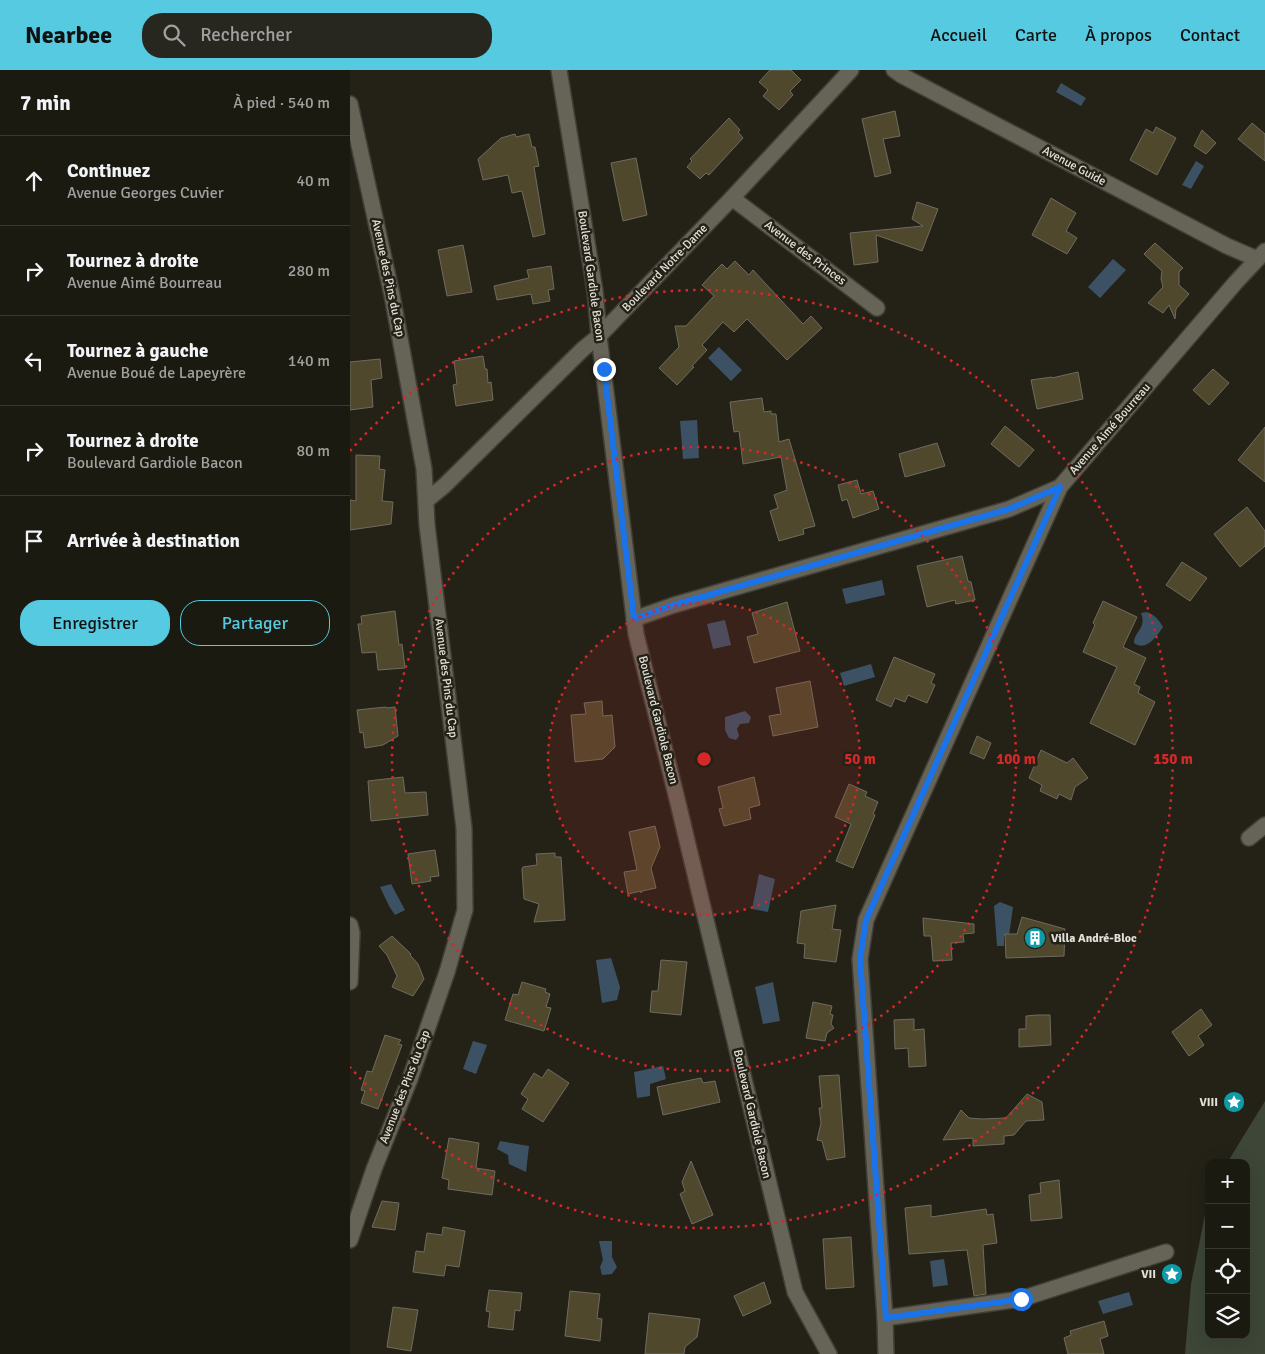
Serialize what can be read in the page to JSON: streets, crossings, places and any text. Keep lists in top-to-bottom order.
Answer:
{
  "streets": {
    "street": [
      "Avenue Guide",
      "Avenue des Princes",
      "Boulevard Notre-Dame",
      "Boulevard Gardiole Bacon",
      "Avenue des Pins du Cap",
      "Avenue Aimé Bourreau"
    ]
  },
  "crossings": [
    ["Avenue Guide", "Avenue Aimé Bourreau"],
    ["Avenue des Princes", "Boulevard Notre-Dame"],
    ["Boulevard Notre-Dame", "Boulevard Gardiole Bacon"],
    ["Boulevard Notre-Dame", "Avenue des Pins du Cap"]
  ],
  "places": {
    "building": ["Villa André-Bloc"],
    "place": ["VIII", "VII"]
  },
  "page": {
    "header": "Nearbee",
    "search": "Rechercher",
    "nav": [
      "Accueil",
      "Carte",
      "À propos",
      "Contact"
    ],
    "heading": ["7 min", "À pied · 540 m"],
    "list": [
      ["Continuez", "Avenue Georges Cuvier", "40 m"],
      ["Tournez à droite", "Avenue Aimé Bourreau", "280 m"],
      ["Tournez à gauche", "Avenue Boué de Lapeyrère", "140 m"],
      ["Tournez à droite", "Boulevard Gardiole Bacon", "80 m"],
      "Arrivée à destination"
    ],
    "buttons": ["Enregistrer", "Partager"],
    "map_buttons": ["+", "−"]
  },
  "rings": ["50 m", "100 m", "150 m"]
}
